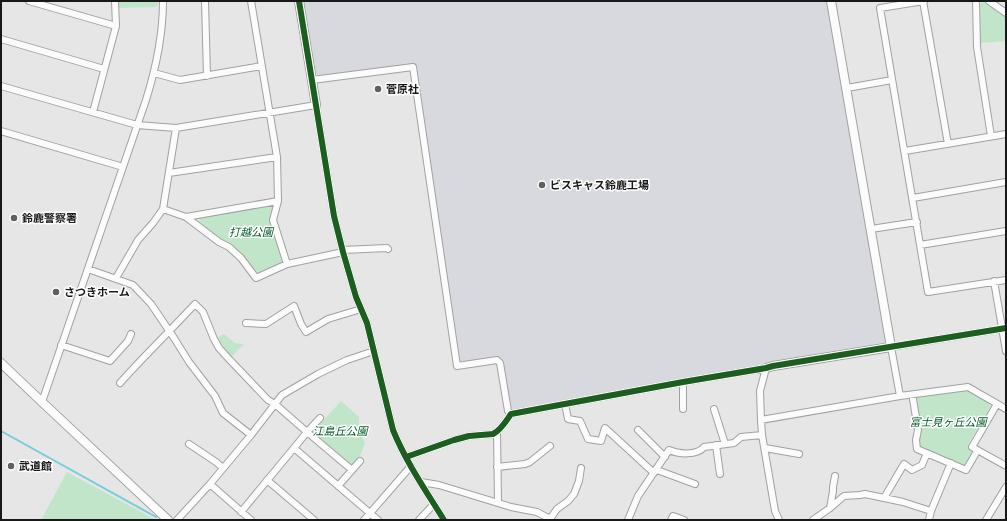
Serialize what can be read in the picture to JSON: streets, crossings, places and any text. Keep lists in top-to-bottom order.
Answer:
{
  "parks": ["打越公園", "富士見ヶ丘公園", "江島丘公園"],
  "places": [
    "菅原社",
    "ビスキャス鈴鹿工場",
    "鈴鹿警察署",
    "さつきホーム",
    "武道館"
  ]
}
